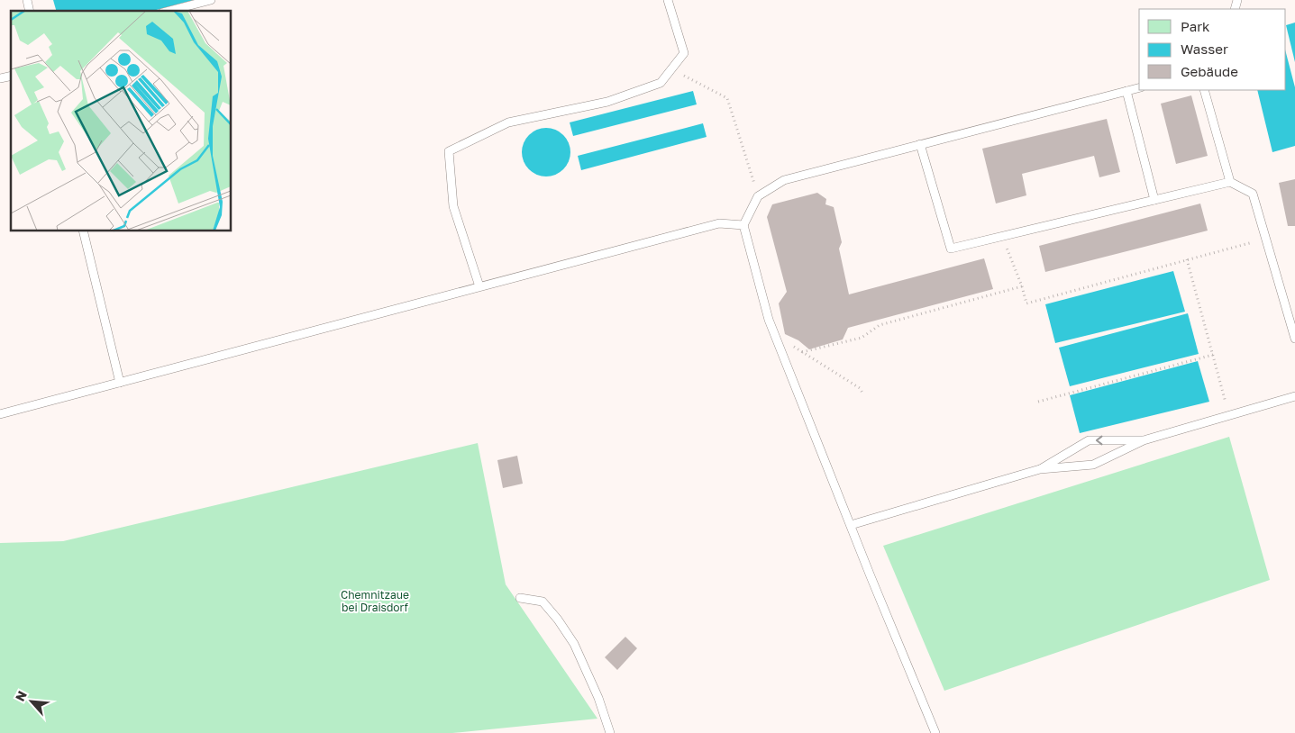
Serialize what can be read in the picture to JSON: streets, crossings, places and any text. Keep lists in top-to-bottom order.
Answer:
{
  "parks": ["Chemnitzaue bei Draisdorf"],
  "legend": ["Park", "Wasser", "Gebäude"],
  "north": "top left"
}
